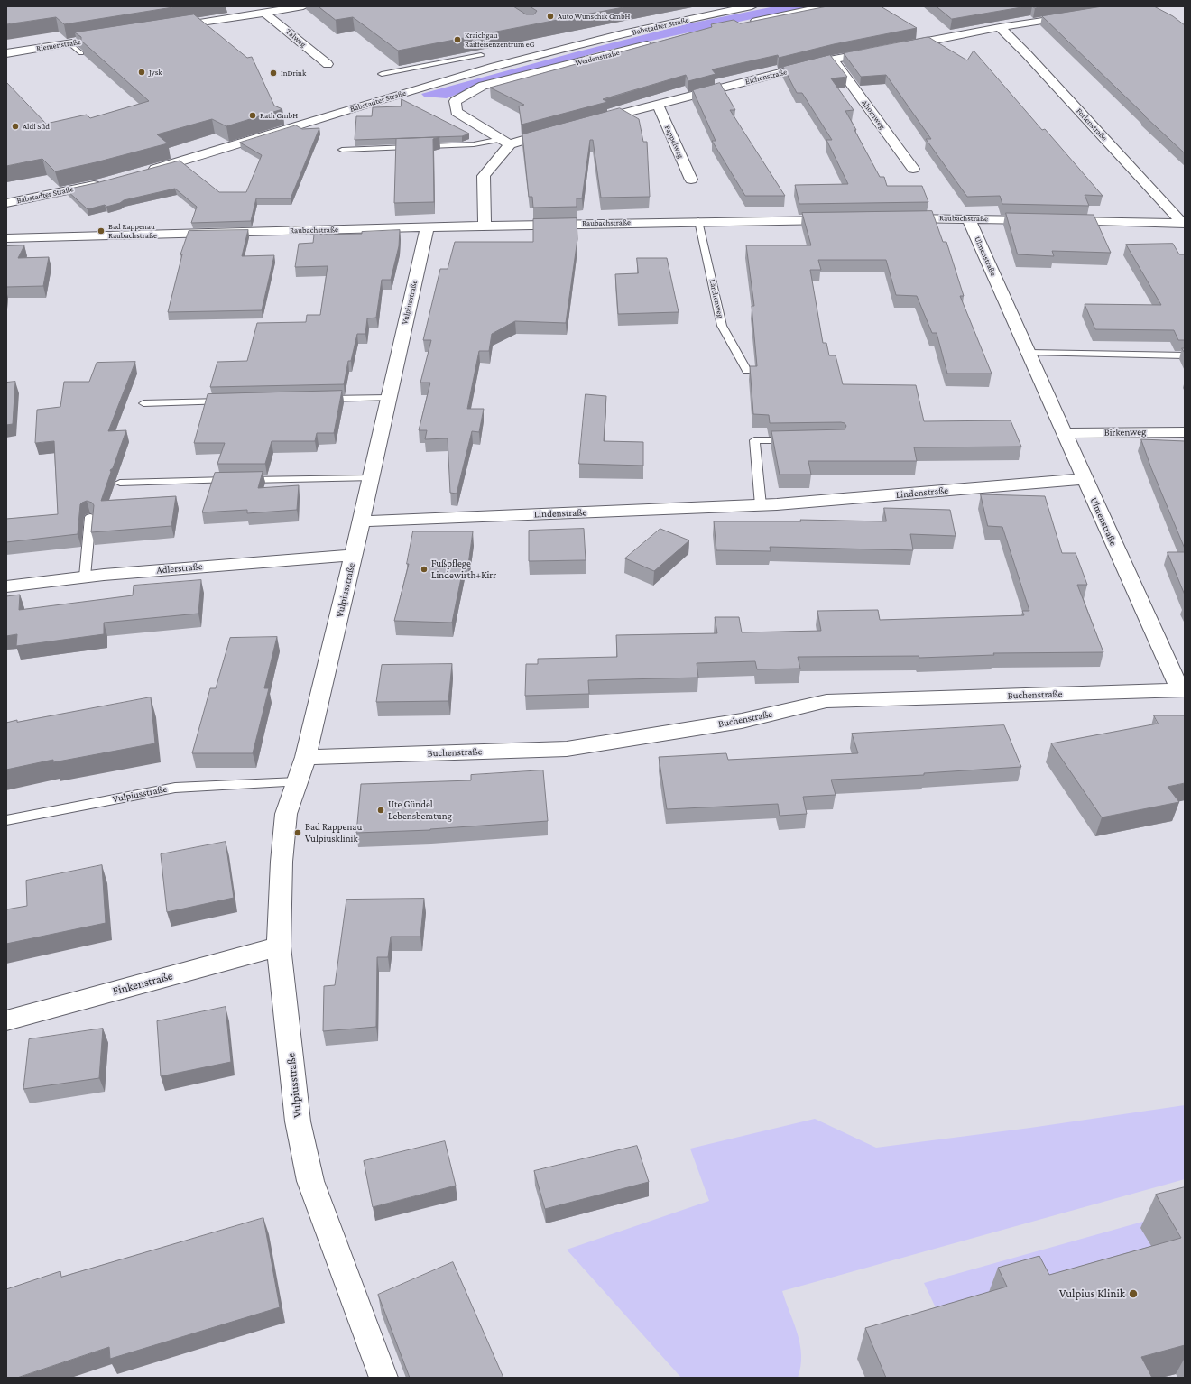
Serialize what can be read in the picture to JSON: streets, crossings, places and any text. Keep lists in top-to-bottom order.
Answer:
{
  "streets": {
    "street": [
      "Babstadter Straße",
      "Talweg",
      "Riemenstraße",
      "Weidenstraße",
      "Eichenstraße",
      "Ahornweg",
      "Forlenstraße",
      "Pappelweg",
      "Raubachstraße",
      "Ulmenstraße",
      "Vulpiusstraße",
      "Birkenweg",
      "Lindenstraße",
      "Adlerstraße",
      "Buchenstraße",
      "Finkenstraße"
    ],
    "lane": ["Lärchenweg"]
  },
  "crossings": [
    ["Eichenstraße", "Ahornweg"],
    ["Eichenstraße", "Pappelweg"],
    ["Forlenstraße", "Raubachstraße"],
    ["Raubachstraße", "Ulmenstraße"],
    ["Raubachstraße", "Lärchenweg"],
    ["Raubachstraße", "Vulpiusstraße"],
    ["Ulmenstraße", "Birkenweg"],
    ["Ulmenstraße", "Lindenstraße"],
    ["Ulmenstraße", "Buchenstraße"],
    ["Vulpiusstraße", "Lindenstraße"],
    ["Vulpiusstraße", "Adlerstraße"],
    ["Vulpiusstraße", "Buchenstraße"],
    ["Vulpiusstraße", "Finkenstraße"]
  ],
  "places": [
    "Auto Wunschik GmbH",
    "Kraichgau Raiffeisenzentrum eG",
    "Jysk",
    "InDrink",
    "Rath GmbH",
    "Aldi Süd",
    "Bad Rappenau Raubachstraße",
    "Fußpflege Lindewirth+Kirr",
    "Ute Gündel Lebensberatung",
    "Bad Rappenau Vulpiusklinik",
    "Vulpius Klinik"
  ]
}
